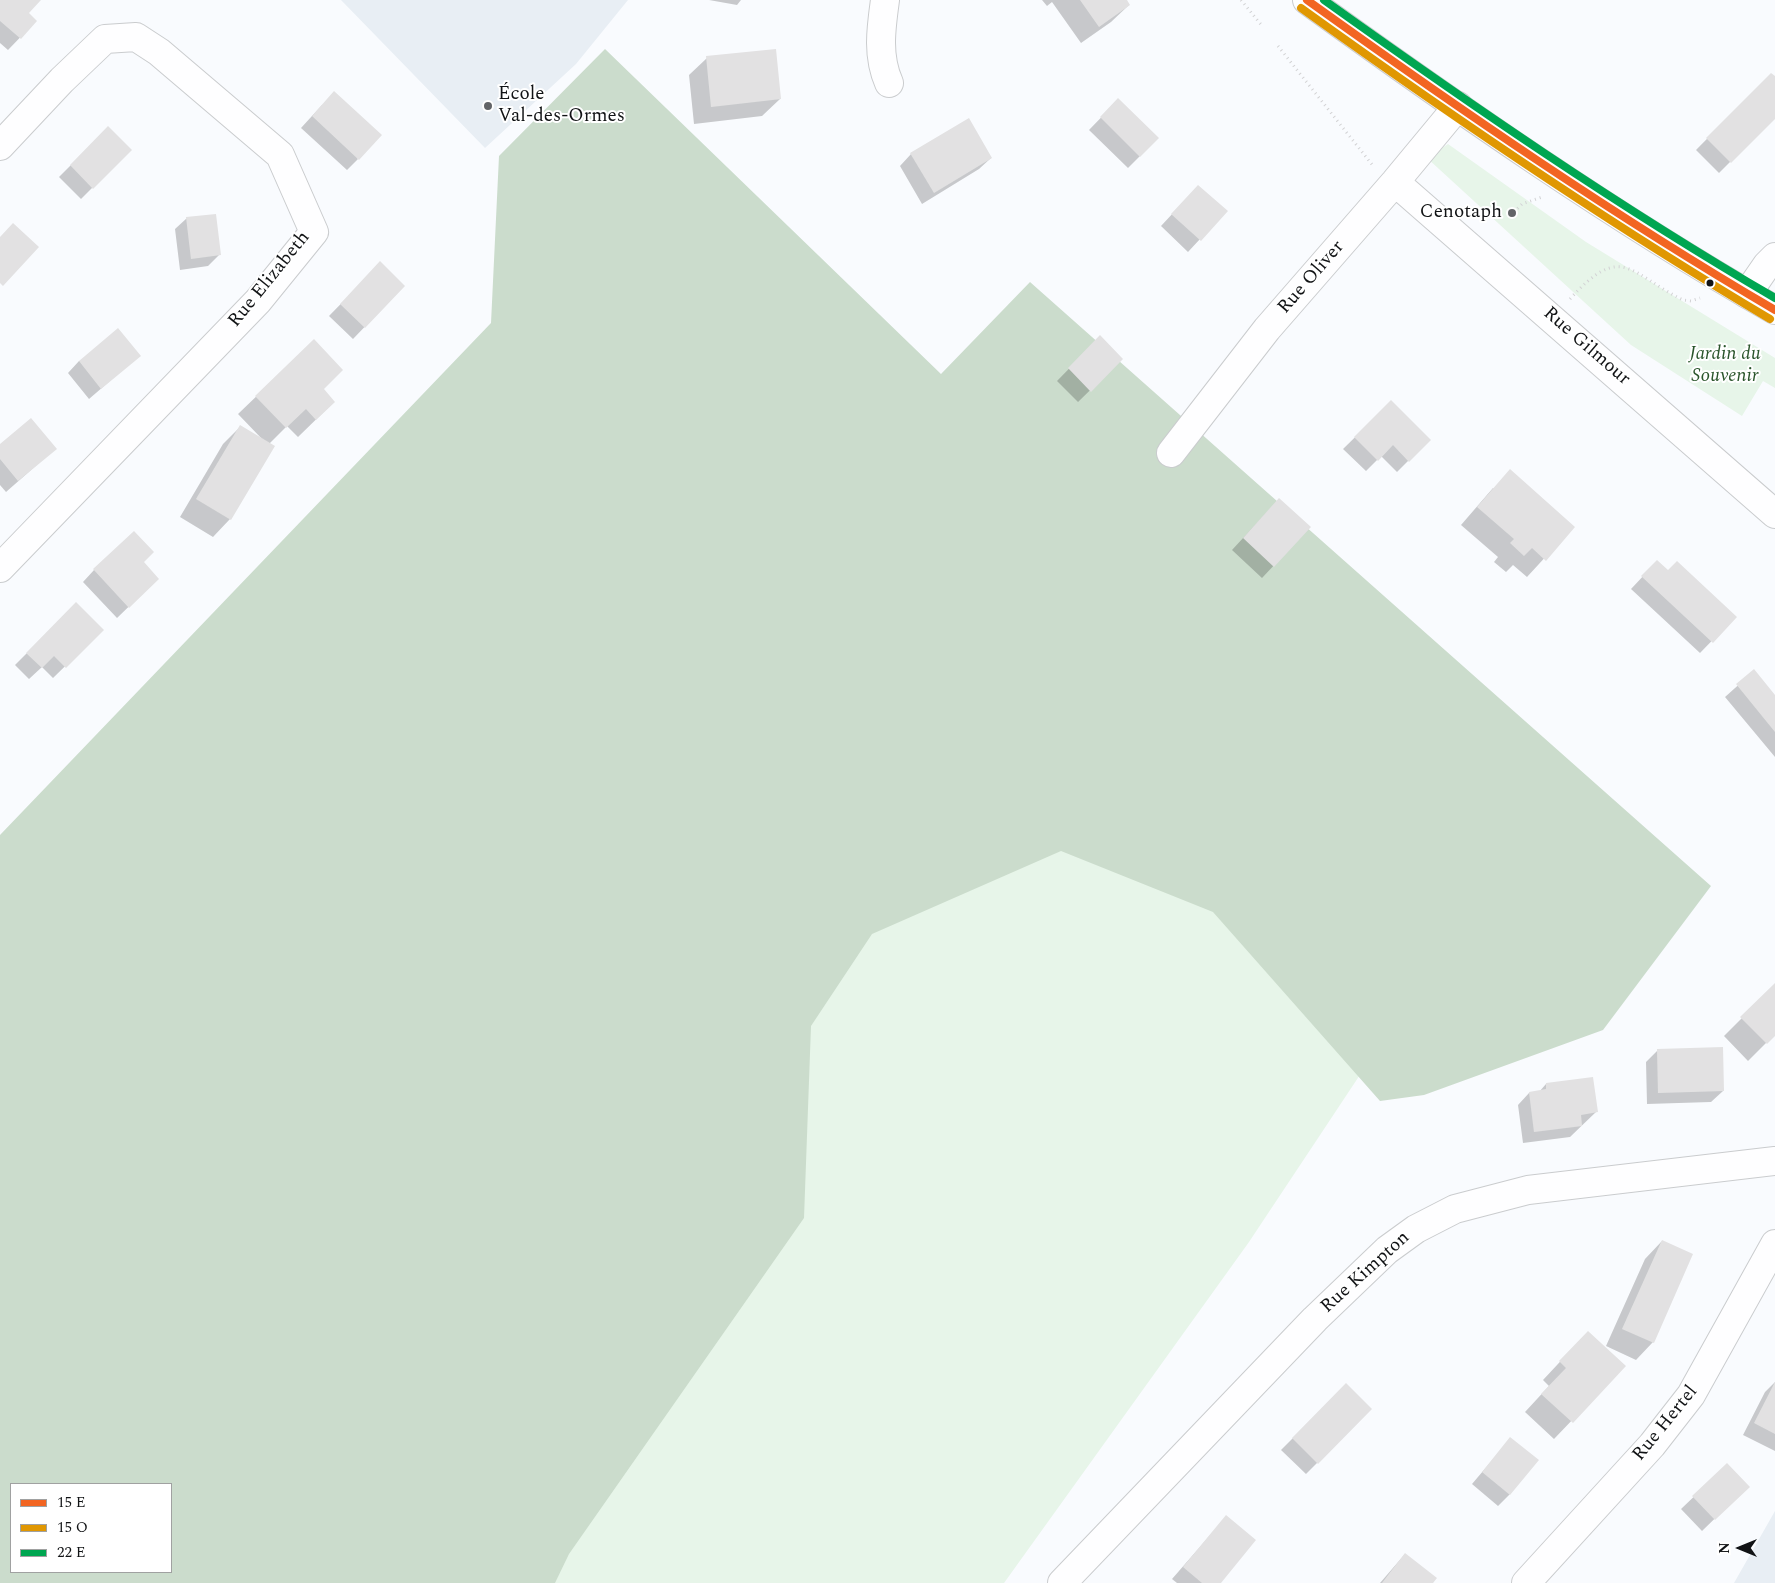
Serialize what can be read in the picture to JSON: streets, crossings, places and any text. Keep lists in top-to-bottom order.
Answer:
{
  "streets": {
    "street": [
      "Rue Oliver",
      "Rue Elizabeth",
      "Rue Gilmour",
      "Rue Kimpton",
      "Rue Hertel"
    ]
  },
  "crossings": [
    ["Rue Oliver", "Rue Gilmour"]
  ],
  "parks": ["Jardin du Souvenir"],
  "places": ["École Val-des-Ormes", "Cenotaph"],
  "legend": ["15 E", "15 O", "22 E"],
  "north": "left"
}
